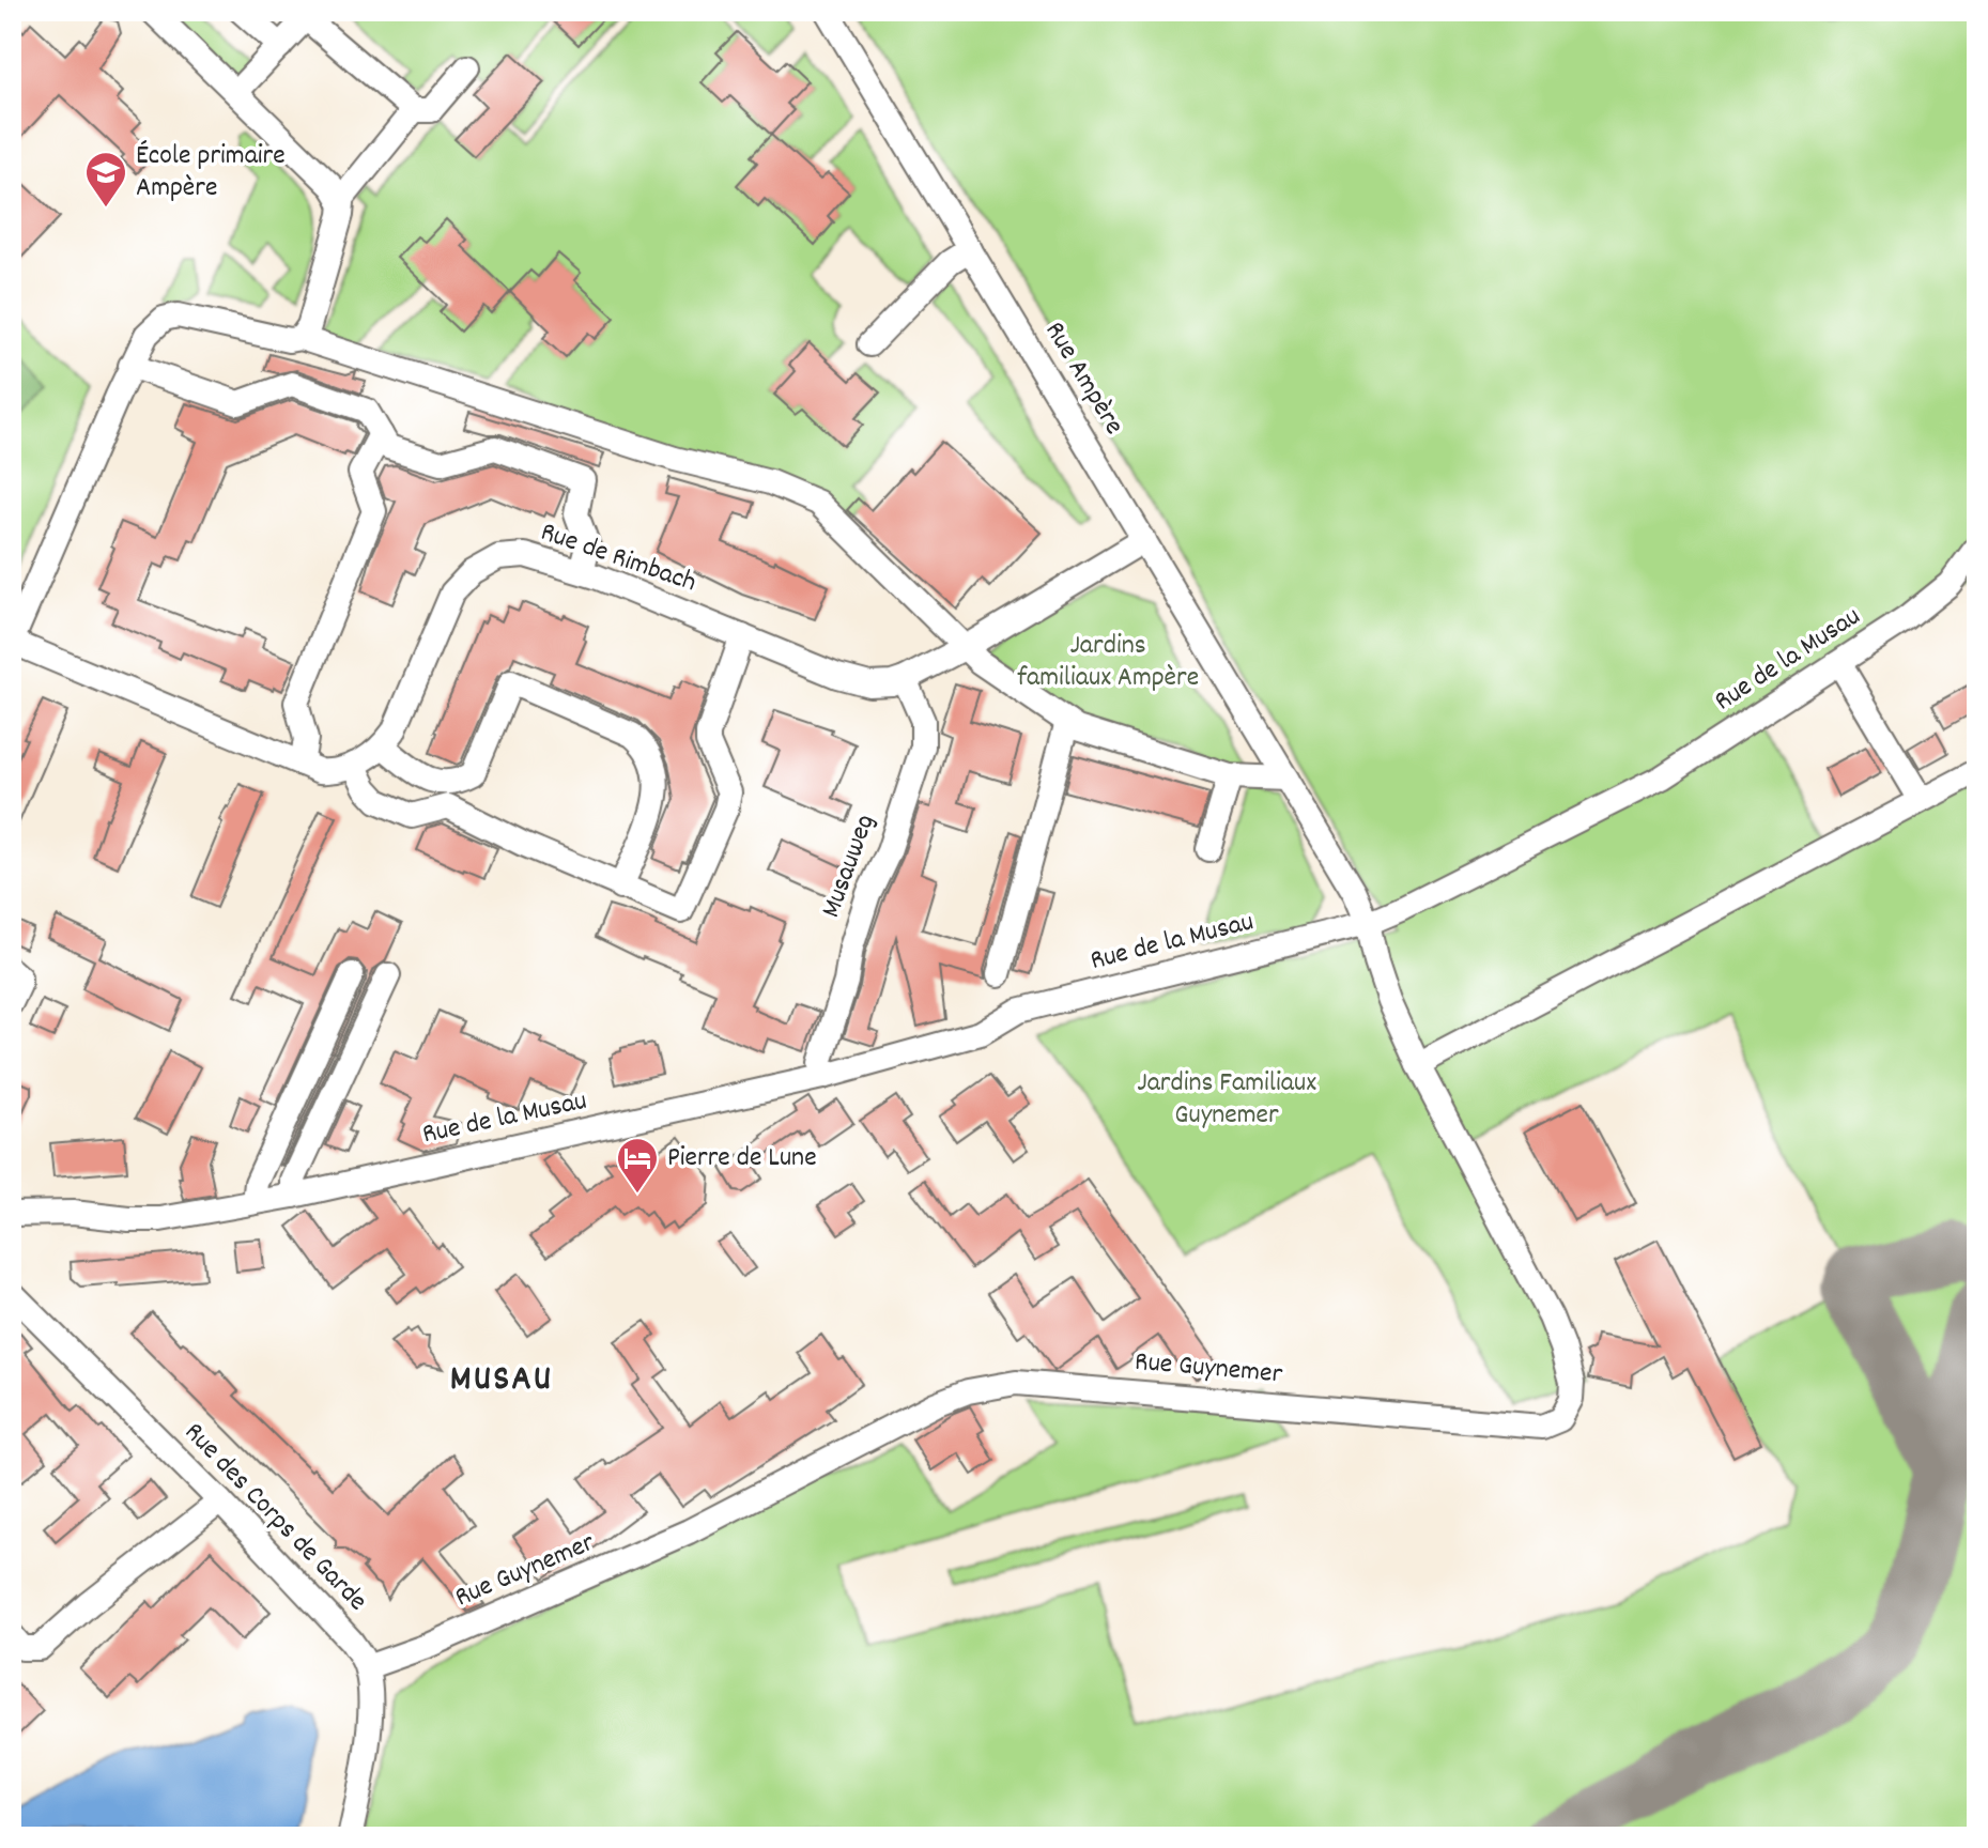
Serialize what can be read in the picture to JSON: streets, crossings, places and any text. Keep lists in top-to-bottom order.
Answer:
{
  "streets": {
    "street": [
      "Rue Ampère",
      "Rue de Rimbach",
      "Rue de la Musau",
      "Musauweg",
      "Rue Guynemer",
      "Rue des Corps de Garde"
    ]
  },
  "crossings": [
    ["Rue Ampère", "Rue de Rimbach"],
    ["Rue Ampère", "Rue de la Musau"],
    ["Rue Ampère", "Rue Guynemer"],
    ["Rue de Rimbach", "Musauweg"],
    ["Rue de la Musau", "Musauweg"],
    ["Rue de la Musau", "Rue Guynemer"],
    ["Rue Guynemer", "Rue des Corps de Garde"]
  ],
  "districts": ["MUSAU"],
  "parks": ["Jardins familiaux Ampère", "Jardins Familiaux Guynemer"],
  "places": {
    "school or university": ["École primaire Ampère"],
    "hotel": ["Pierre de Lune"]
  }
}
